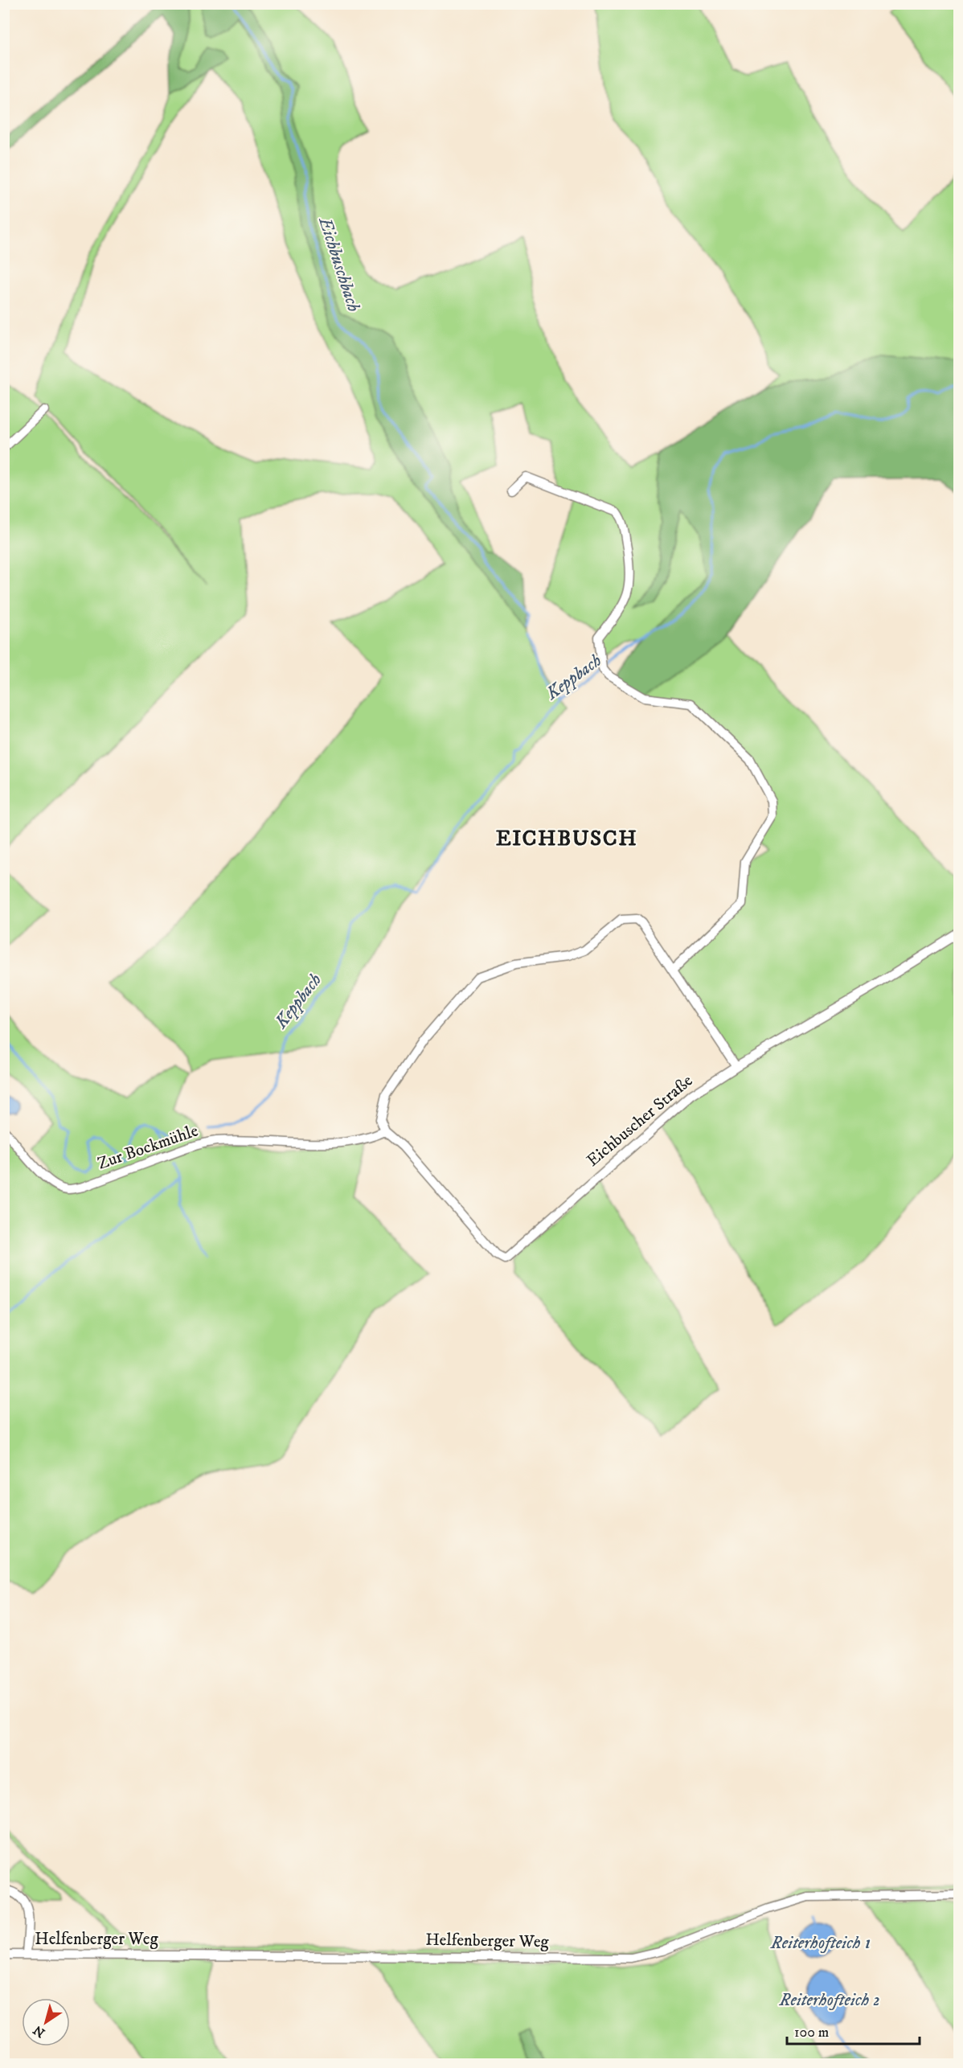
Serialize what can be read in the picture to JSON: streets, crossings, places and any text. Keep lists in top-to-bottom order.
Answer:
{
  "streets": {
    "street": ["Eichbuscher Straße", "Zur Bockmühle", "Helfenberger Weg"]
  },
  "crossings": [
    ["Eichbuscher Straße", "Zur Bockmühle"]
  ],
  "districts": ["EICHBUSCH"],
  "water": [
    "Eichbuschbach",
    "Keppbach",
    "Reiterhofteich 1",
    "Reiterhofteich 2"
  ],
  "scale_bar": "100 m",
  "north": "bottom left"
}
